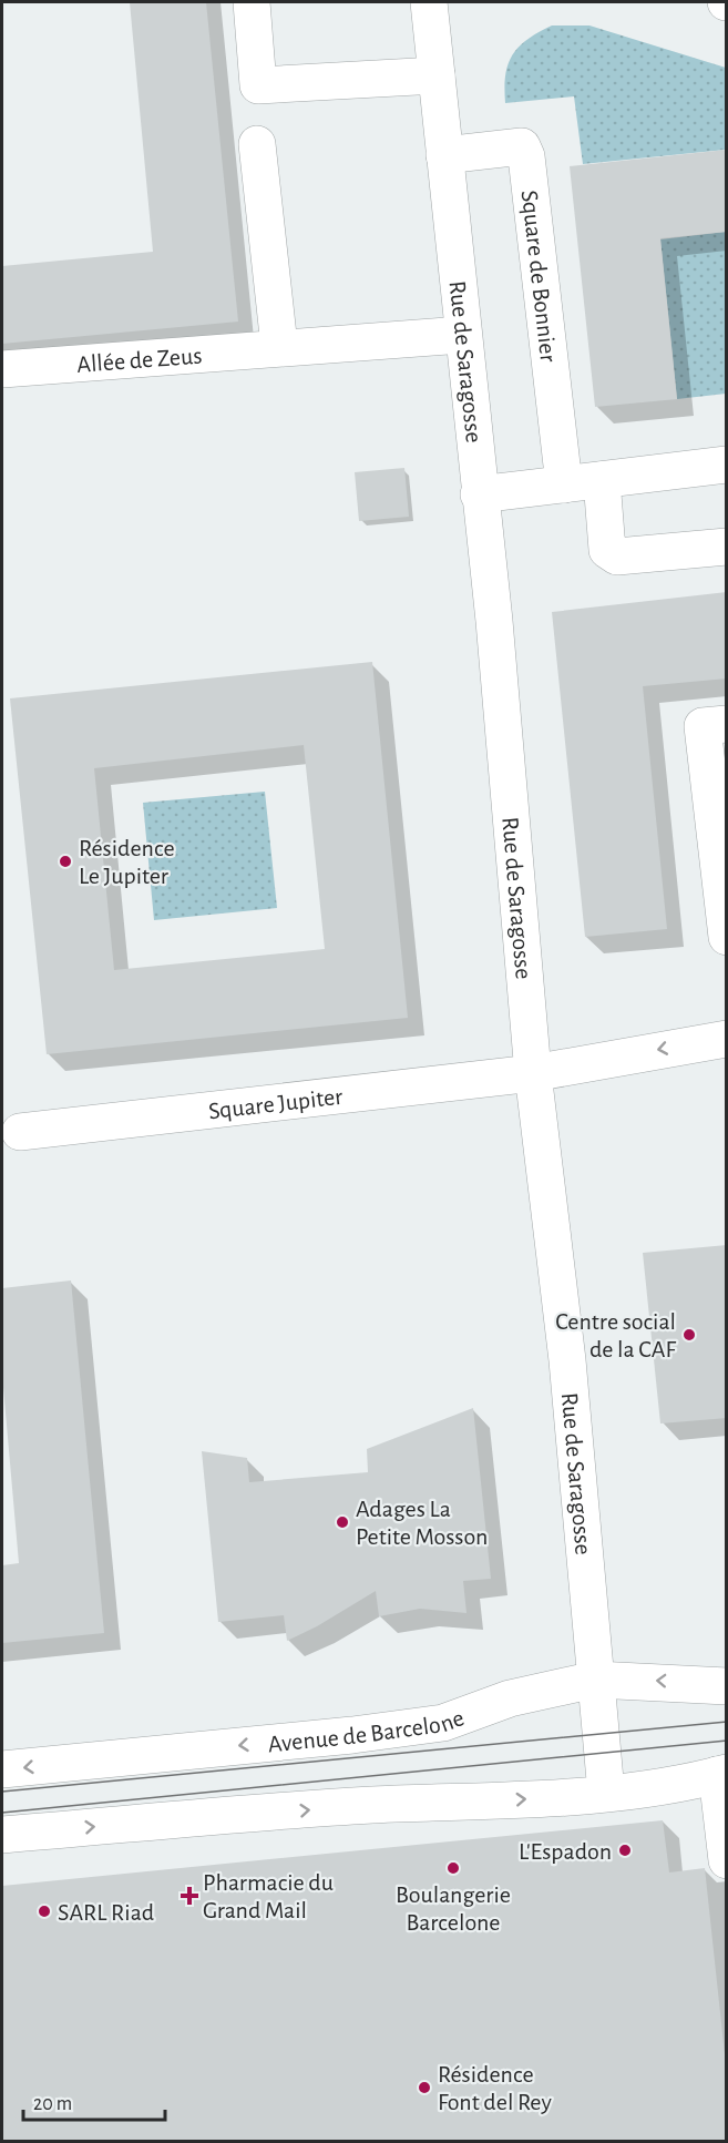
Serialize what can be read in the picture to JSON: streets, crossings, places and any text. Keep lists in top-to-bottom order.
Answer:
{
  "streets": {
    "street": [
      "Square de Bonnier",
      "Allée de Zeus",
      "Rue de Saragosse",
      "Square Jupiter",
      "Avenue de Barcelone"
    ]
  },
  "crossings": [
    ["Square de Bonnier", "Rue de Saragosse"],
    ["Allée de Zeus", "Rue de Saragosse"],
    ["Rue de Saragosse", "Square Jupiter"],
    ["Rue de Saragosse", "Avenue de Barcelone"]
  ],
  "places": {
    "other": [
      "Résidence Le Jupiter",
      "Centre social de la CAF",
      "Adages La Petite Mosson",
      "L'Espadon",
      "Boulangerie Barcelone",
      "SARL Riad",
      "Résidence Font del Rey"
    ],
    "health": ["Pharmacie du Grand Mail"]
  },
  "scale_bar": "20 m"
}
